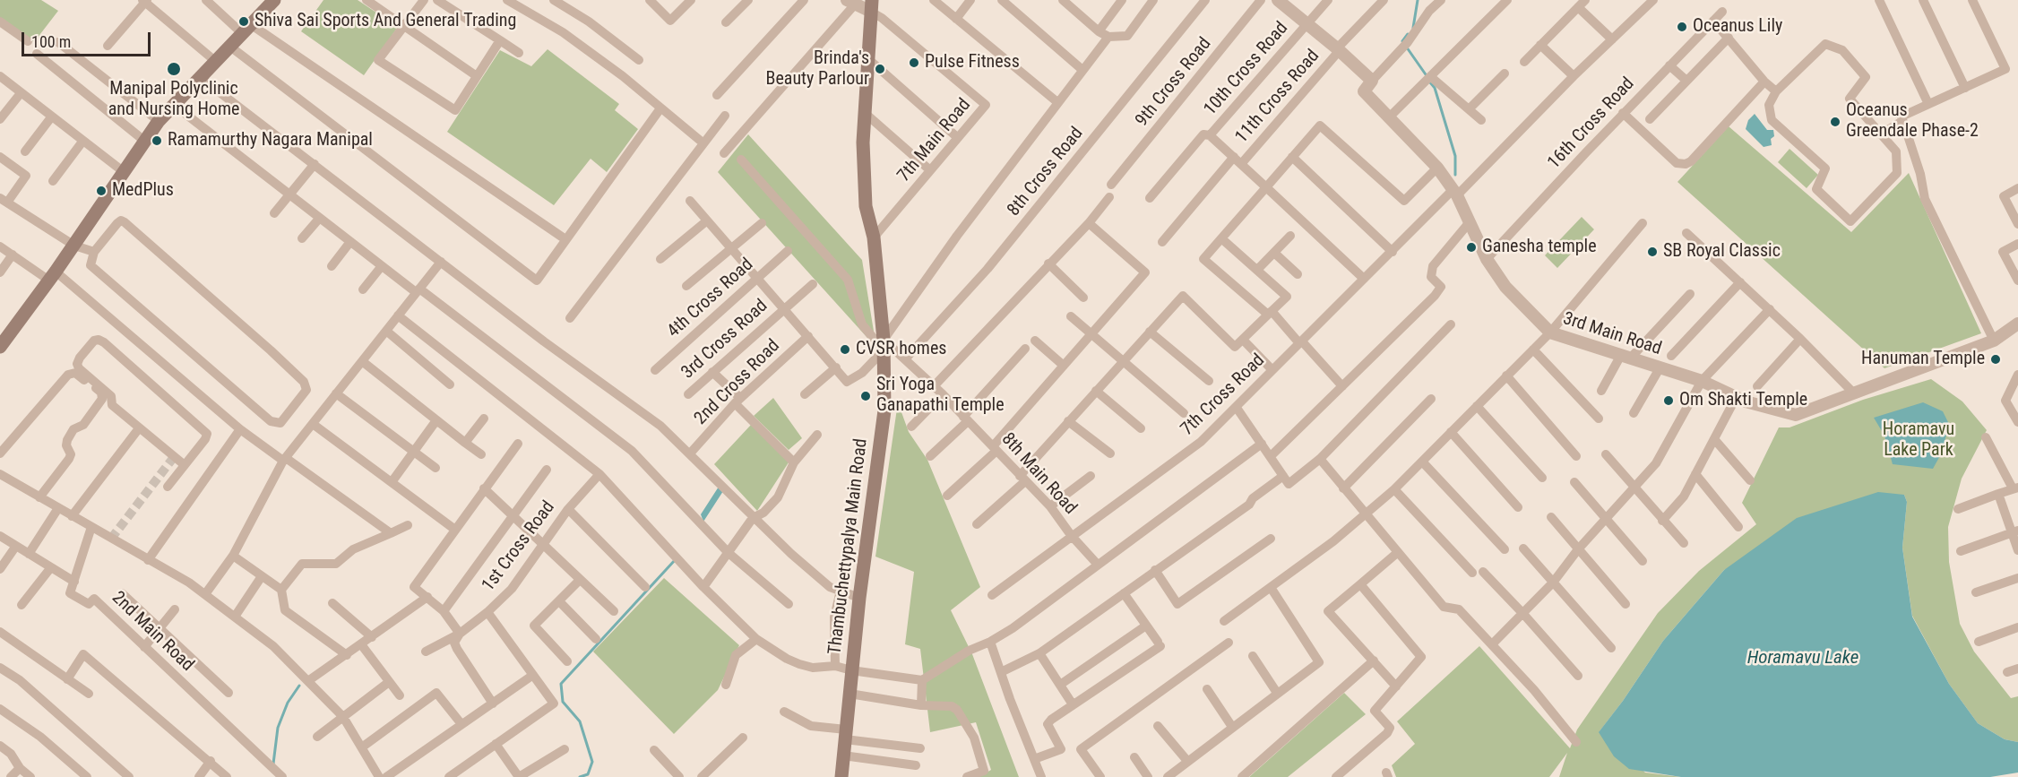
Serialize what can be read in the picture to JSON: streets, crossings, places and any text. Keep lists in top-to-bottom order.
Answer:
{
  "streets": {
    "main road": ["Thambuchettypalya Main Road"],
    "street": [
      "10th Cross Road",
      "9th Cross Road",
      "11th Cross Road",
      "16th Cross Road",
      "7th Main Road",
      "8th Cross Road",
      "4th Cross Road",
      "3rd Main Road",
      "3rd Cross Road",
      "2nd Cross Road",
      "7th Cross Road",
      "8th Main Road",
      "1st Cross Road",
      "2nd Main Road"
    ]
  },
  "crossings": [
    ["16th Cross Road", "3rd Main Road"],
    ["7th Main Road", "Thambuchettypalya Main Road"],
    ["8th Cross Road", "8th Main Road"],
    ["3rd Main Road", "7th Cross Road"],
    ["7th Cross Road", "8th Main Road"],
    ["8th Main Road", "Thambuchettypalya Main Road"]
  ],
  "water": ["Horamavu Lake"],
  "parks": ["Horamavu Lake Park"],
  "places": [
    "Shiva Sai Sports And General Trading",
    "Oceanus Lily",
    "Pulse Fitness",
    "Manipal Polyclinic and Nursing Home",
    "Brinda's Beauty Parlour",
    "Oceanus Greendale Phase-2",
    "Ramamurthy Nagara Manipal",
    "MedPlus",
    "Ganesha temple",
    "SB Royal Classic",
    "CVSR homes",
    "Hanuman Temple",
    "Sri Yoga Ganapathi Temple",
    "Om Shakti Temple"
  ],
  "scale_bar": "100 m"
}
